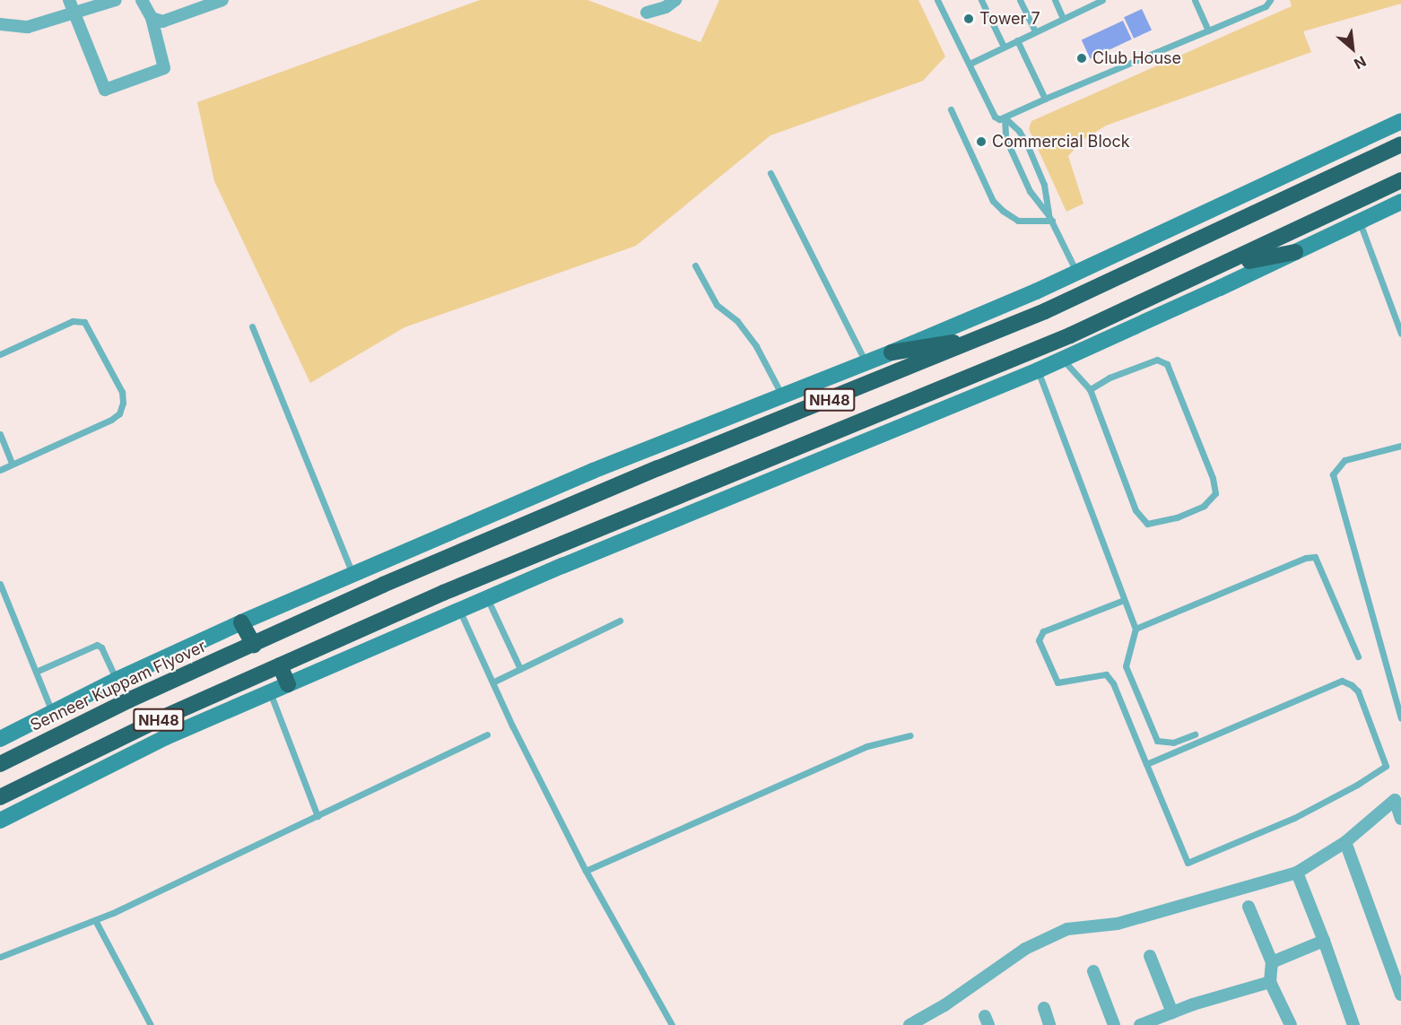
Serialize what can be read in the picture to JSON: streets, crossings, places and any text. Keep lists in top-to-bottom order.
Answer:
{
  "streets": {
    "highway": ["NH48", "Senneer Kuppam Flyover"]
  },
  "crossings": [
    ["NH48", "Senneer Kuppam Flyover"]
  ],
  "places": ["Tower 7", "Club House", "Commercial Block"],
  "north": "bottom right"
}
